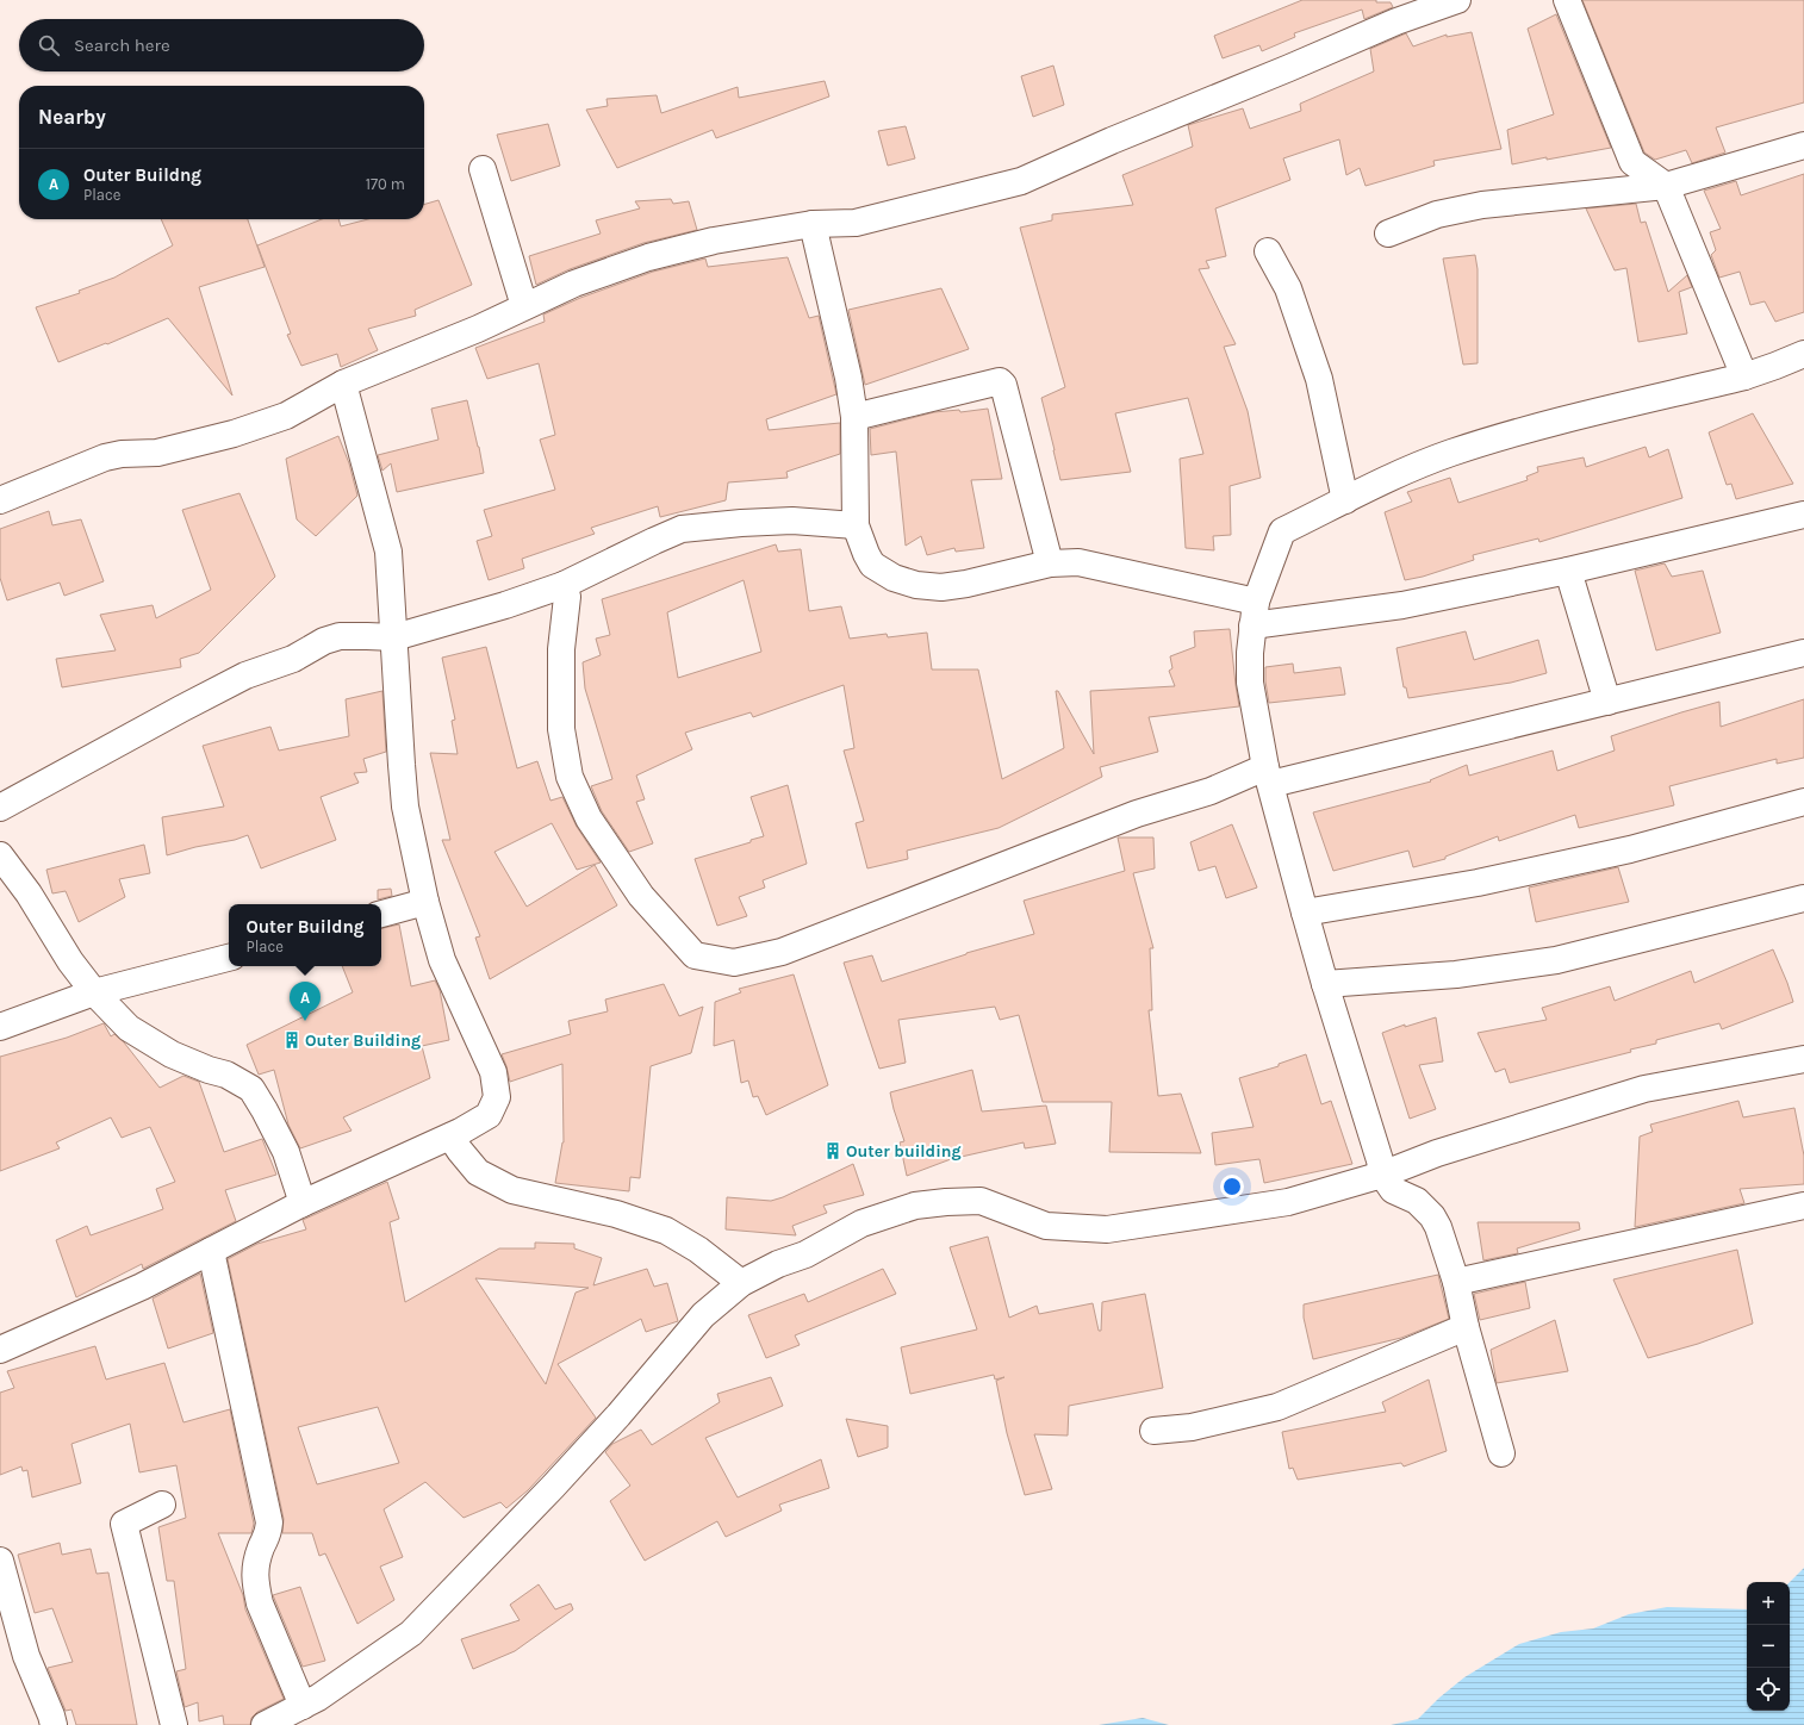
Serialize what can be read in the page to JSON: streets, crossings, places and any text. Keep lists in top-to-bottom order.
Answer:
{
  "places": {
    "building": ["Outer Building", "Outer building"]
  },
  "page": {
    "search": "Search here",
    "heading": "Nearby",
    "list": [
      {
        "mark": "A",
        "name": "Outer Buildng",
        "note": "Place",
        "value": "170 m"
      }
    ],
    "popup": ["Outer Buildng", "Place"],
    "pins": "A",
    "map_buttons": ["+", "−"]
  }
}
